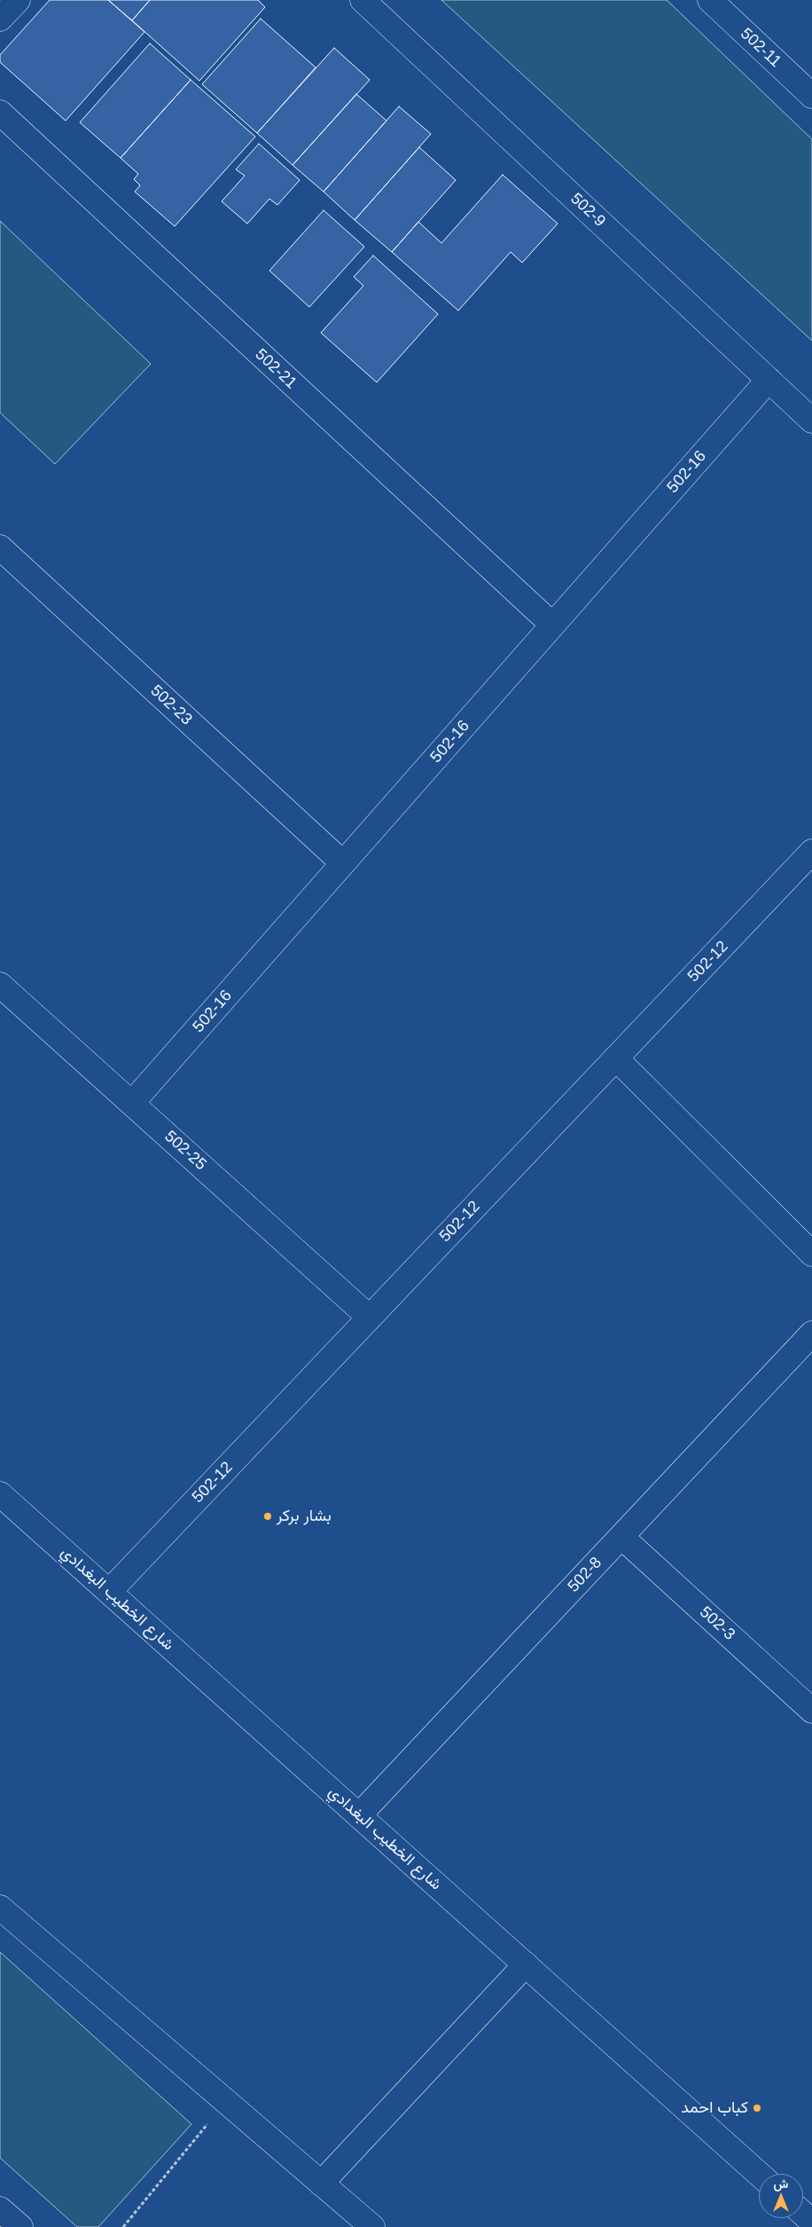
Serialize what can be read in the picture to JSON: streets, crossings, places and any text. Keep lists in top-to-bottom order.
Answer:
{
  "streets": {
    "street": [
      "502-11",
      "502-9",
      "502-21",
      "502-16",
      "502-23",
      "502-12",
      "502-25",
      "502-8",
      "شارع الخطيب البغدادي",
      "502-3"
    ]
  },
  "crossings": [
    ["502-9", "502-16"],
    ["502-21", "502-16"],
    ["502-16", "502-23"],
    ["502-16", "502-25"],
    ["502-12", "502-25"],
    ["502-12", "شارع الخطيب البغدادي"],
    ["502-8", "شارع الخطيب البغدادي"],
    ["502-8", "502-3"]
  ],
  "places": ["بشار بركر", "كباب احمد"],
  "north": "top"
}
